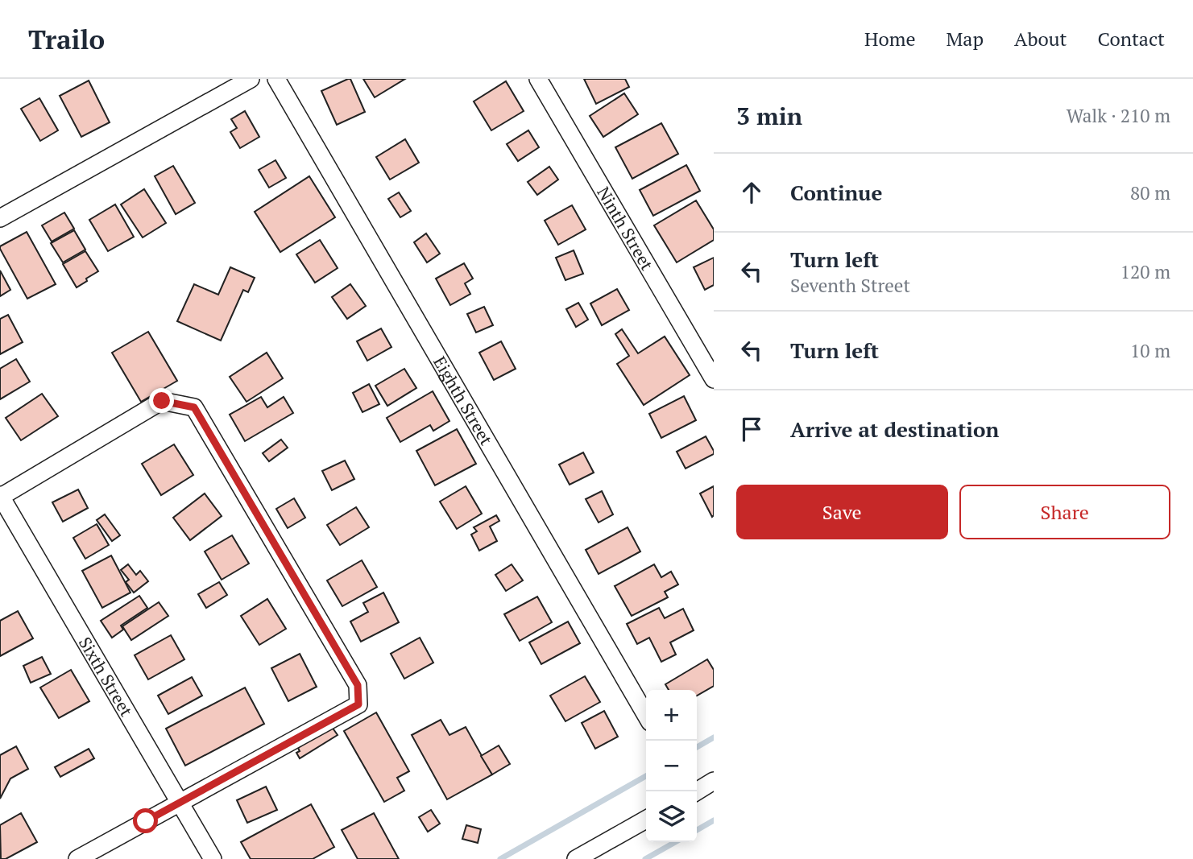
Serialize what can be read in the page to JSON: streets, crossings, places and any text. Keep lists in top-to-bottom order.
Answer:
{
  "streets": {
    "street": ["Ninth Street", "Eighth Street", "Sixth Street"]
  },
  "page": {
    "header": "Trailo",
    "nav": [
      "Home",
      "Map",
      "About",
      "Contact"
    ],
    "heading": ["3 min", "Walk · 210 m"],
    "list": [
      ["Continue", "80 m"],
      ["Turn left", "Seventh Street", "120 m"],
      ["Turn left", "10 m"],
      "Arrive at destination"
    ],
    "buttons": ["Save", "Share"],
    "map_buttons": ["+", "−"]
  }
}
